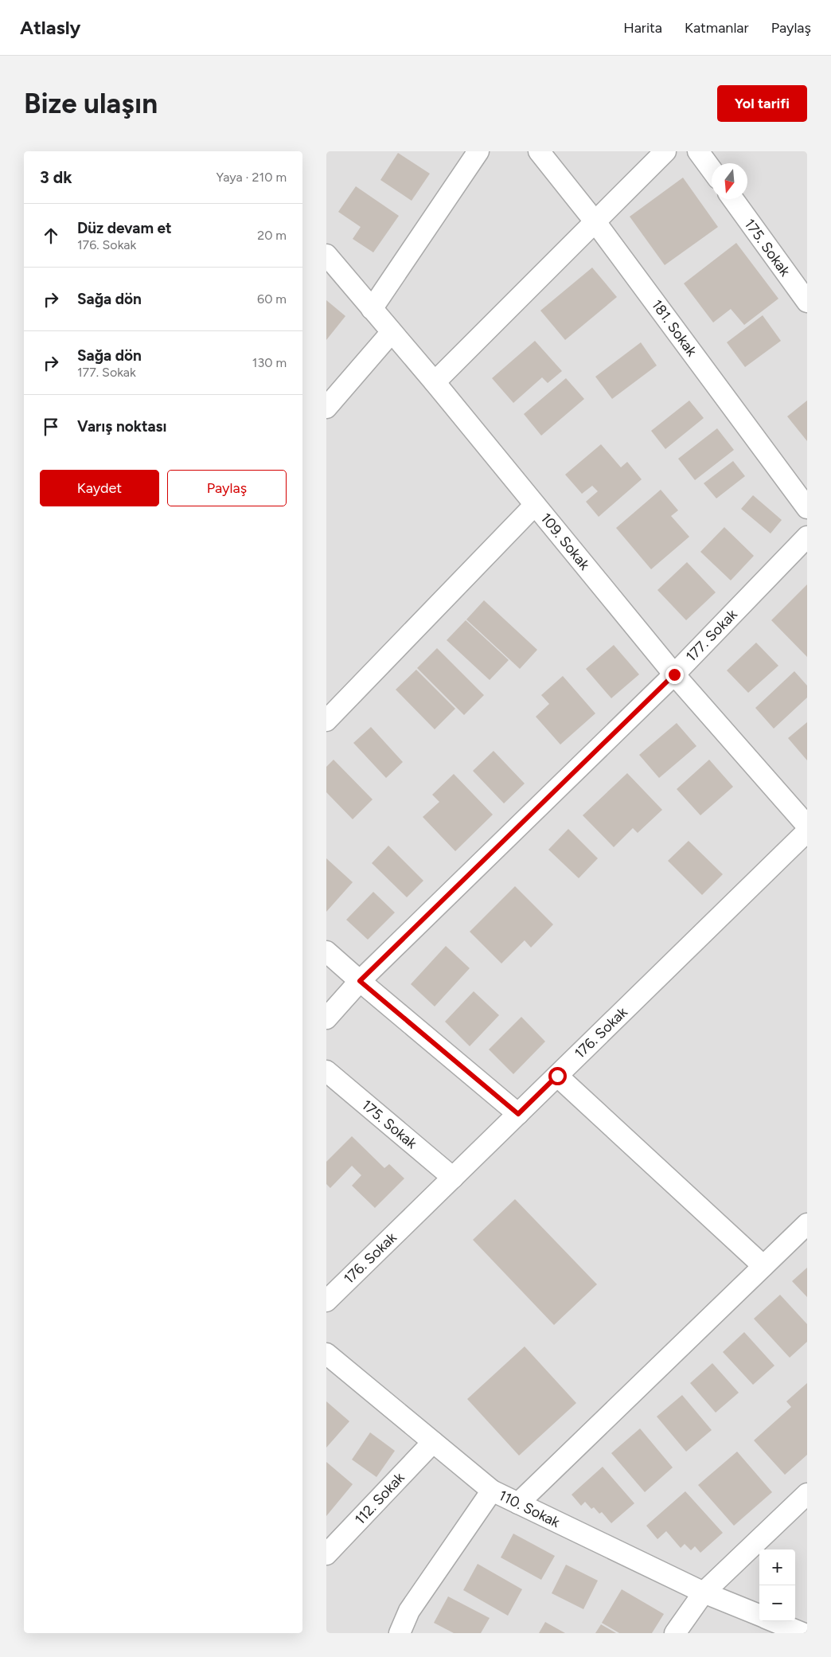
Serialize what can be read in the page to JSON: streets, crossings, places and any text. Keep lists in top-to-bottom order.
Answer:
{
  "streets": {
    "street": [
      "175. Sokak",
      "181. Sokak",
      "109. Sokak",
      "177. Sokak",
      "176. Sokak",
      "112. Sokak",
      "110. Sokak"
    ]
  },
  "crossings": [
    ["175. Sokak", "176. Sokak"],
    ["109. Sokak", "177. Sokak"],
    ["112. Sokak", "110. Sokak"]
  ],
  "north": "bottom",
  "page": {
    "header": "Atlasly",
    "nav": ["Harita", "Katmanlar", "Paylaş"],
    "buttons": [
      "Yol tarifi",
      ["Kaydet", "Paylaş"]
    ],
    "title": "Bize ulaşın",
    "heading": ["3 dk", "Yaya · 210 m"],
    "list": [
      ["Düz devam et", "176. Sokak", "20 m"],
      ["Sağa dön", "60 m"],
      ["Sağa dön", "177. Sokak", "130 m"],
      "Varış noktası"
    ],
    "map_buttons": ["+", "−"]
  }
}
